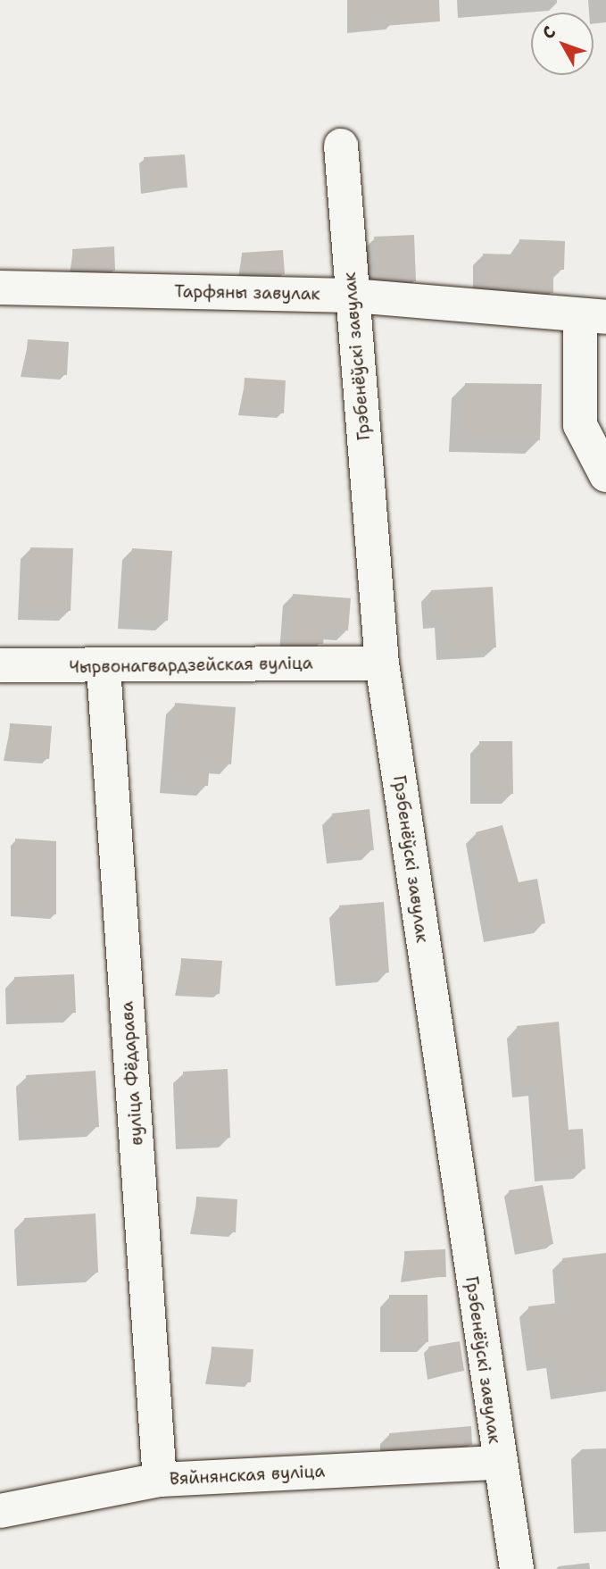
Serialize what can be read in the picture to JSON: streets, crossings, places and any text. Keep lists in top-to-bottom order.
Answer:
{
  "streets": {
    "street": [
      "Тарфяны завулак",
      "Грэбенёўскі завулак",
      "Чырвонагвардзейская вуліца",
      "вуліца Фёдарава",
      "Вяйнянская вуліца"
    ]
  },
  "crossings": [
    ["Тарфяны завулак", "Грэбенёўскі завулак"],
    ["Грэбенёўскі завулак", "Чырвонагвардзейская вуліца"],
    ["Грэбенёўскі завулак", "Вяйнянская вуліца"],
    ["Чырвонагвардзейская вуліца", "вуліца Фёдарава"],
    ["вуліца Фёдарава", "Вяйнянская вуліца"]
  ],
  "north": "top left"
}
